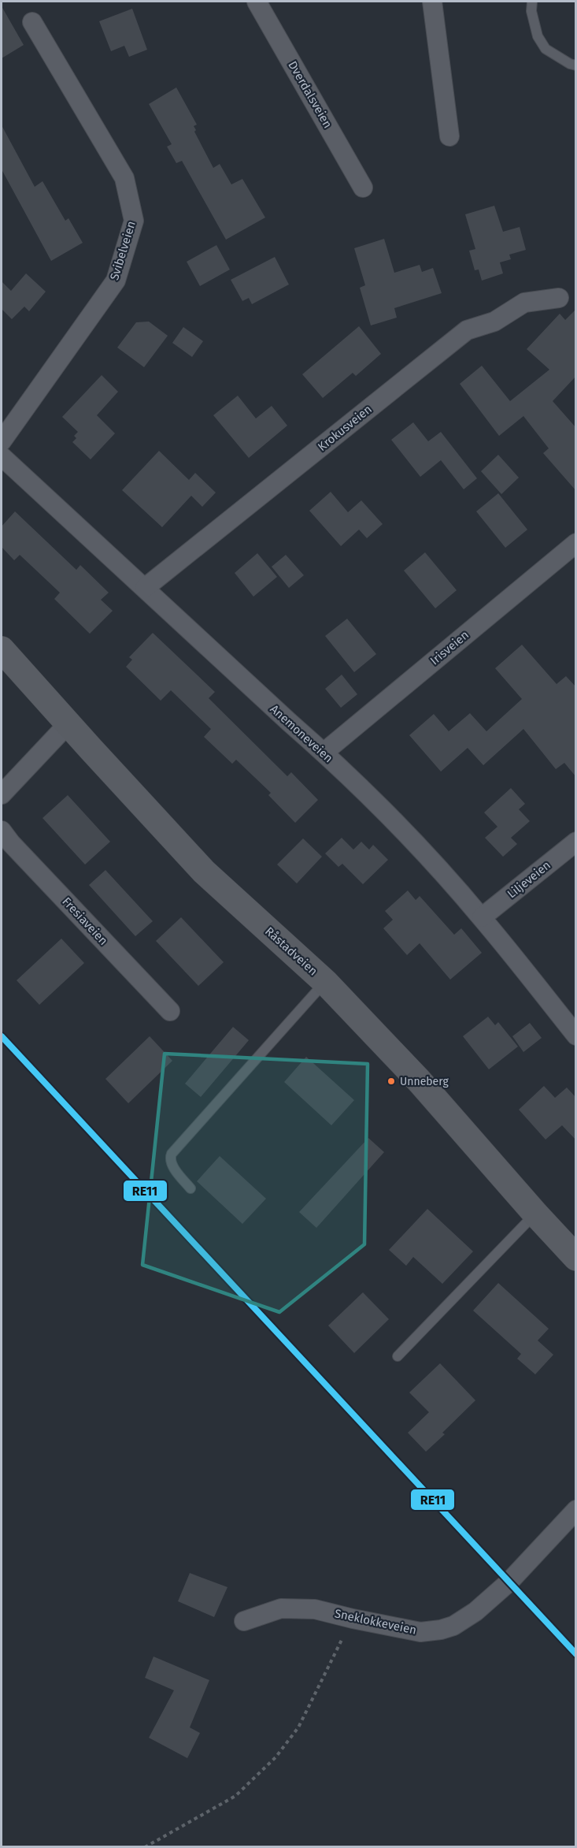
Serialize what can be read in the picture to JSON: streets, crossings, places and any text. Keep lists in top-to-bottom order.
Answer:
{
  "streets": {
    "main road": ["Råstadveien"],
    "street": [
      "Dverdalsveien",
      "Svibelveien",
      "Krokusveien",
      "Irisveien",
      "Anemoneveien",
      "Liljeveien",
      "Fresiaveien",
      "Sneklokkeveien"
    ]
  },
  "crossings": [
    ["Krokusveien", "Anemoneveien"],
    ["Irisveien", "Anemoneveien"],
    ["Anemoneveien", "Liljeveien"]
  ],
  "places": ["Unneberg"],
  "lines": ["transit line RE11"]
}
